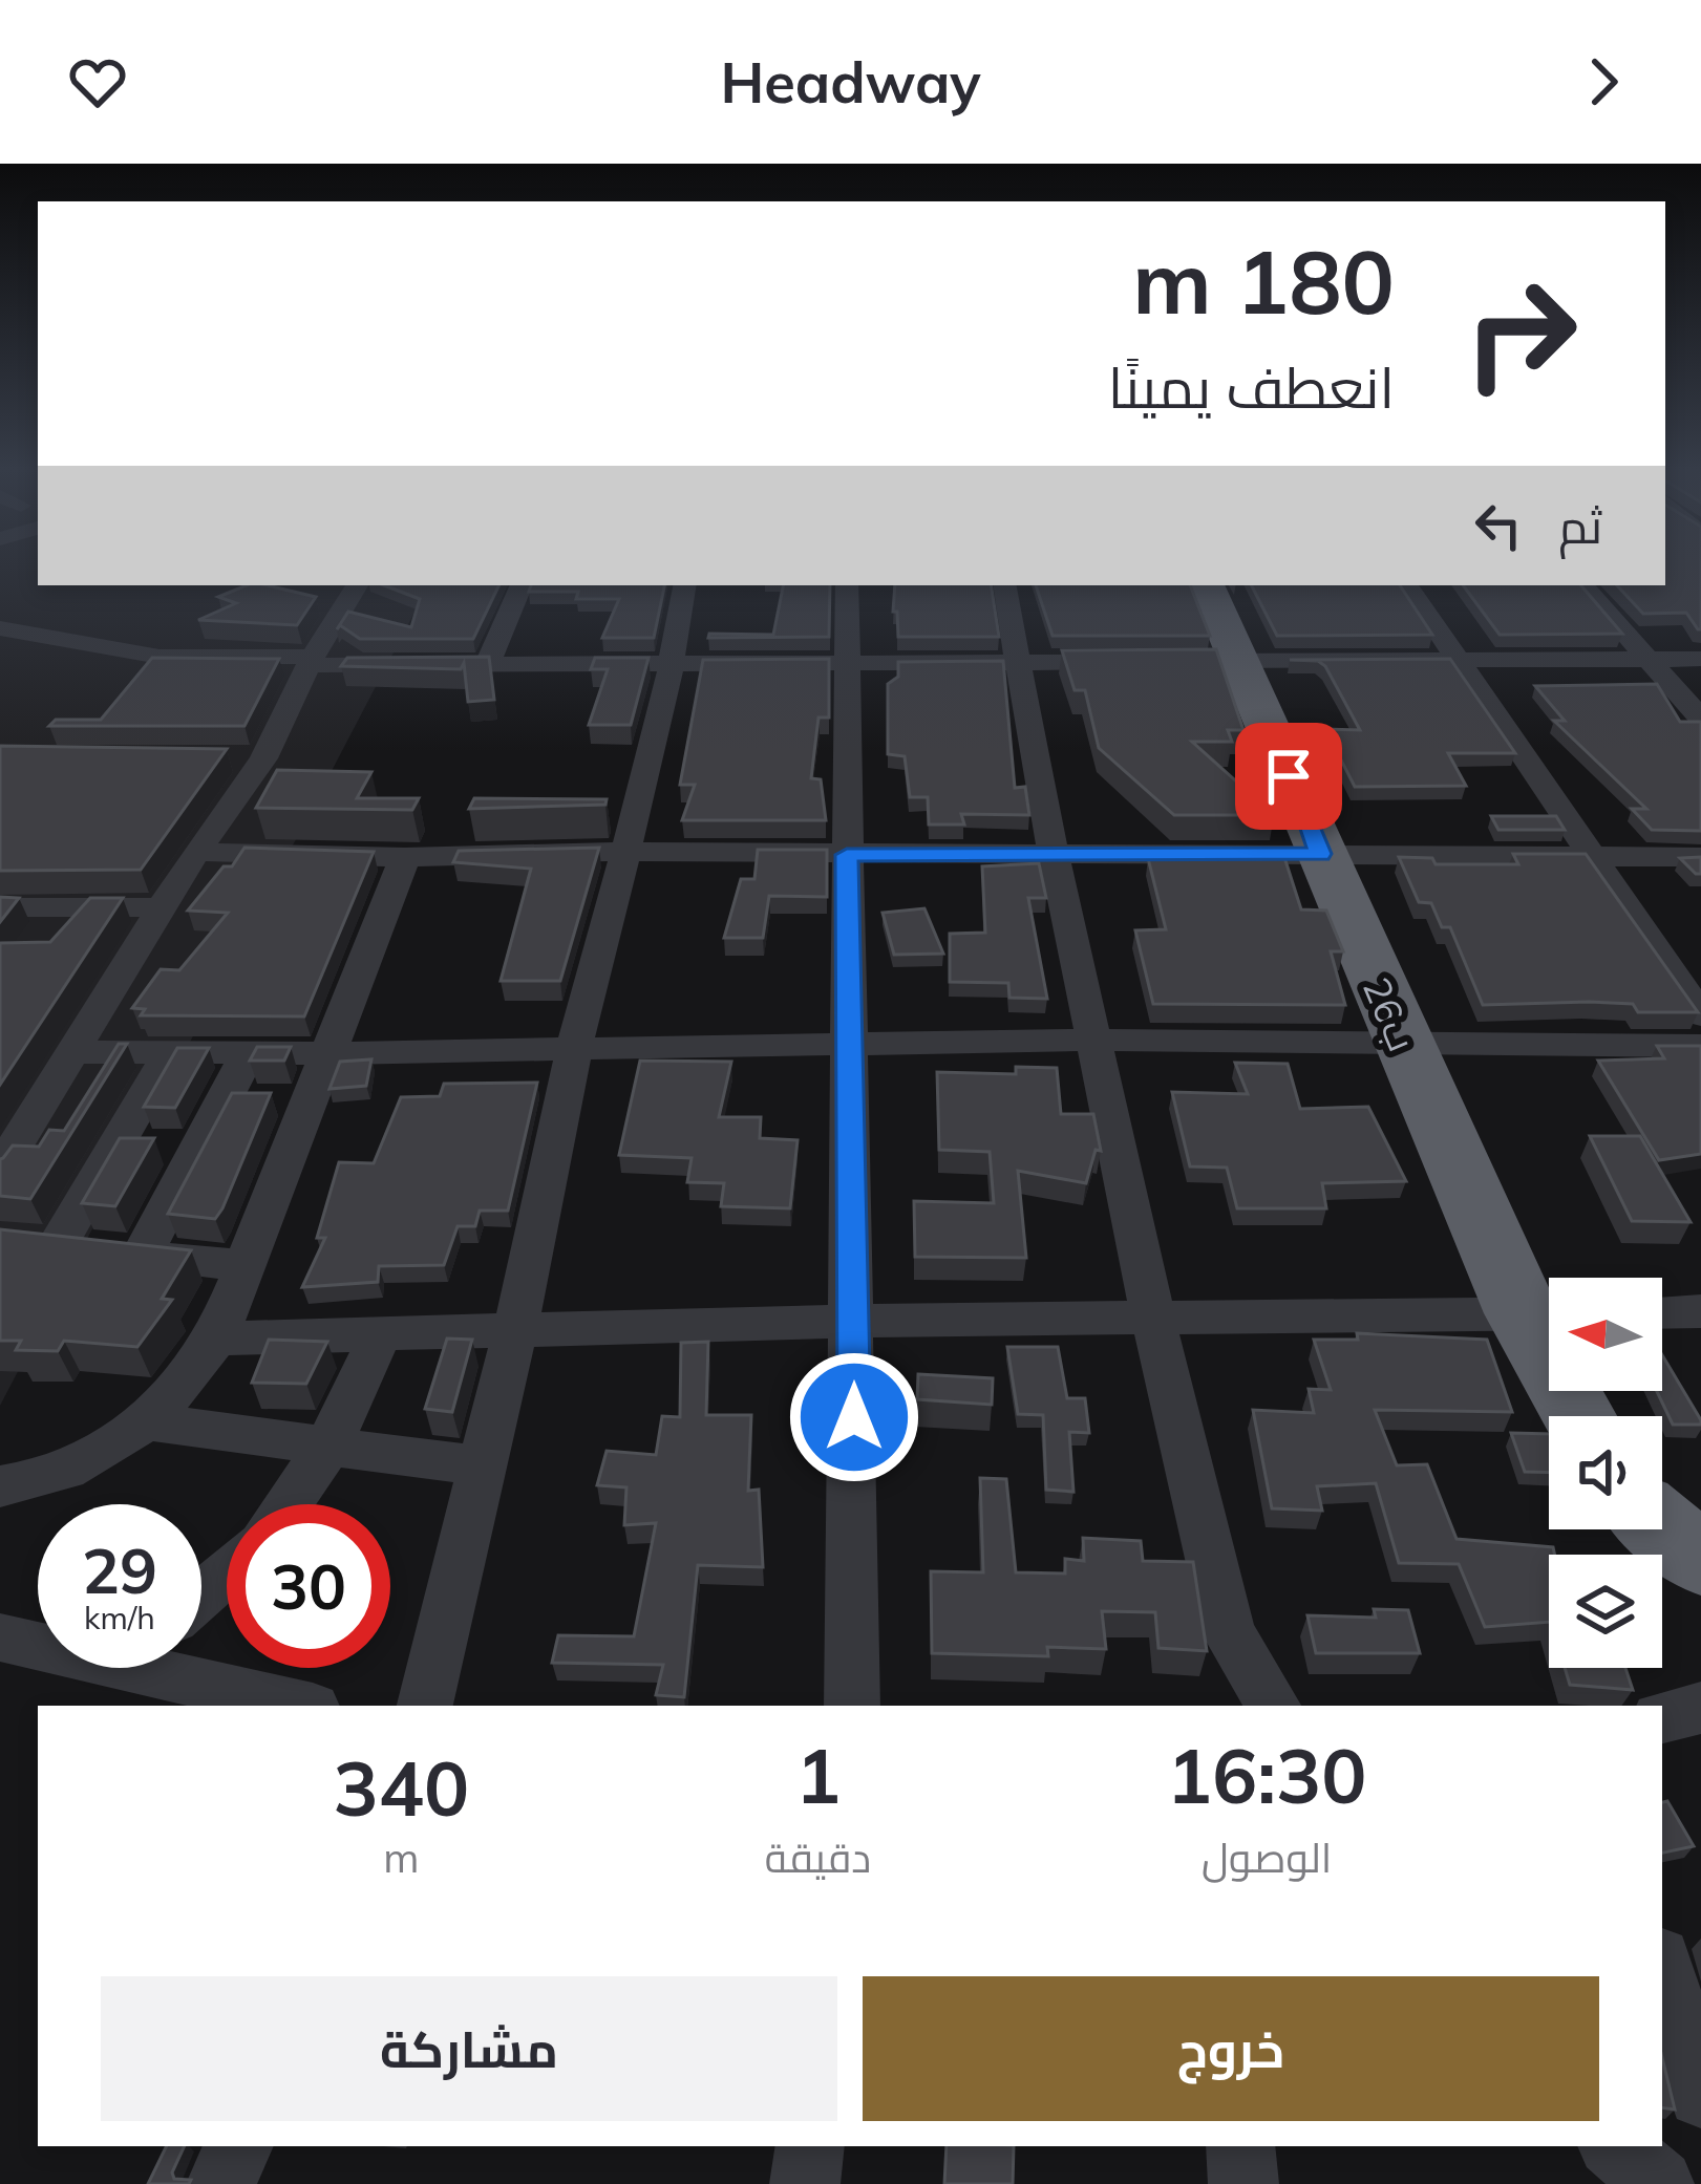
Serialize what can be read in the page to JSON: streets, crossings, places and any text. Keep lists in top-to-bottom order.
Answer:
{
  "streets": {
    "highway": ["26ب"]
  },
  "north": "left",
  "page": {
    "header": "Headway",
    "turn": ["180 m", "انعطف يمينًا"],
    "then": "ثم",
    "speed": "29 km/h",
    "limit": "30",
    "eta": [
      "16:30",
      "الوصول",
      "1",
      "دقيقة",
      "340",
      "m"
    ],
    "buttons": ["خروج", "مشاركة"]
  }
}
